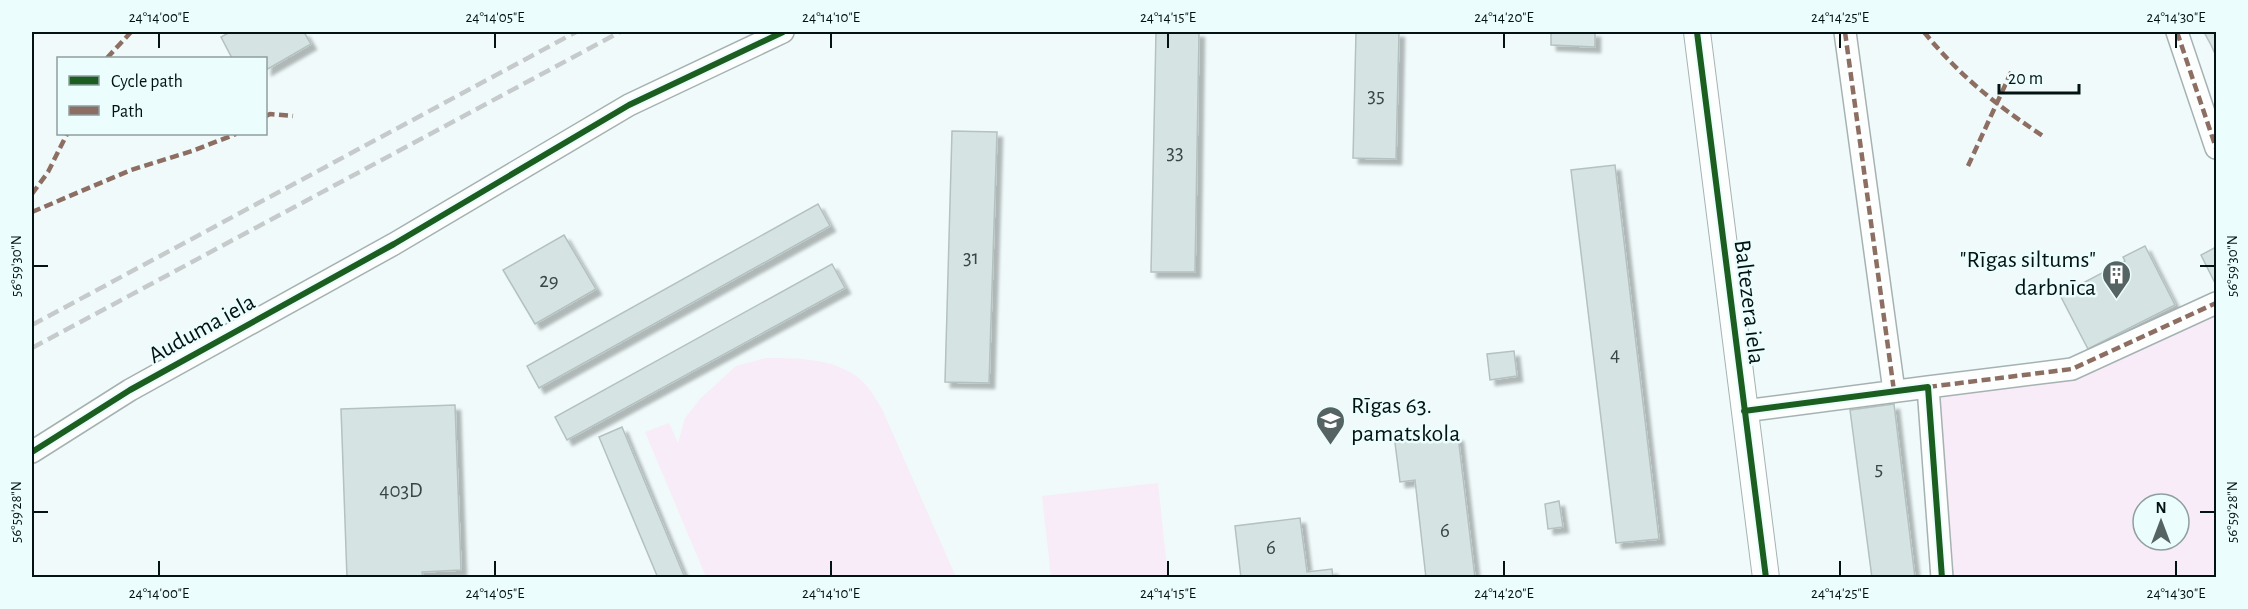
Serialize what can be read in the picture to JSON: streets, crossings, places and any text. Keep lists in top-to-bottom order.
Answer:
{
  "streets": {
    "street": ["Baltezera iela", "Auduma iela"]
  },
  "places": {
    "building": ["\"Rīgas siltums\" darbnīca"],
    "school or university": ["Rīgas 63. pamatskola"]
  },
  "house_numbers": [
    "35",
    "33",
    "31",
    "29",
    "4",
    "5",
    "403D",
    "6",
    "6"
  ],
  "legend": ["Cycle path", "Path"],
  "scale_bar": "20 m",
  "north": "top",
  "coordinates": [
    "24°14'00\"E",
    "24°14'05\"E",
    "24°14'10\"E",
    "24°14'15\"E",
    "24°14'20\"E",
    "24°14'25\"E",
    "24°14'30\"E",
    "56°59'30\"N",
    "56°59'28\"N"
  ]
}
